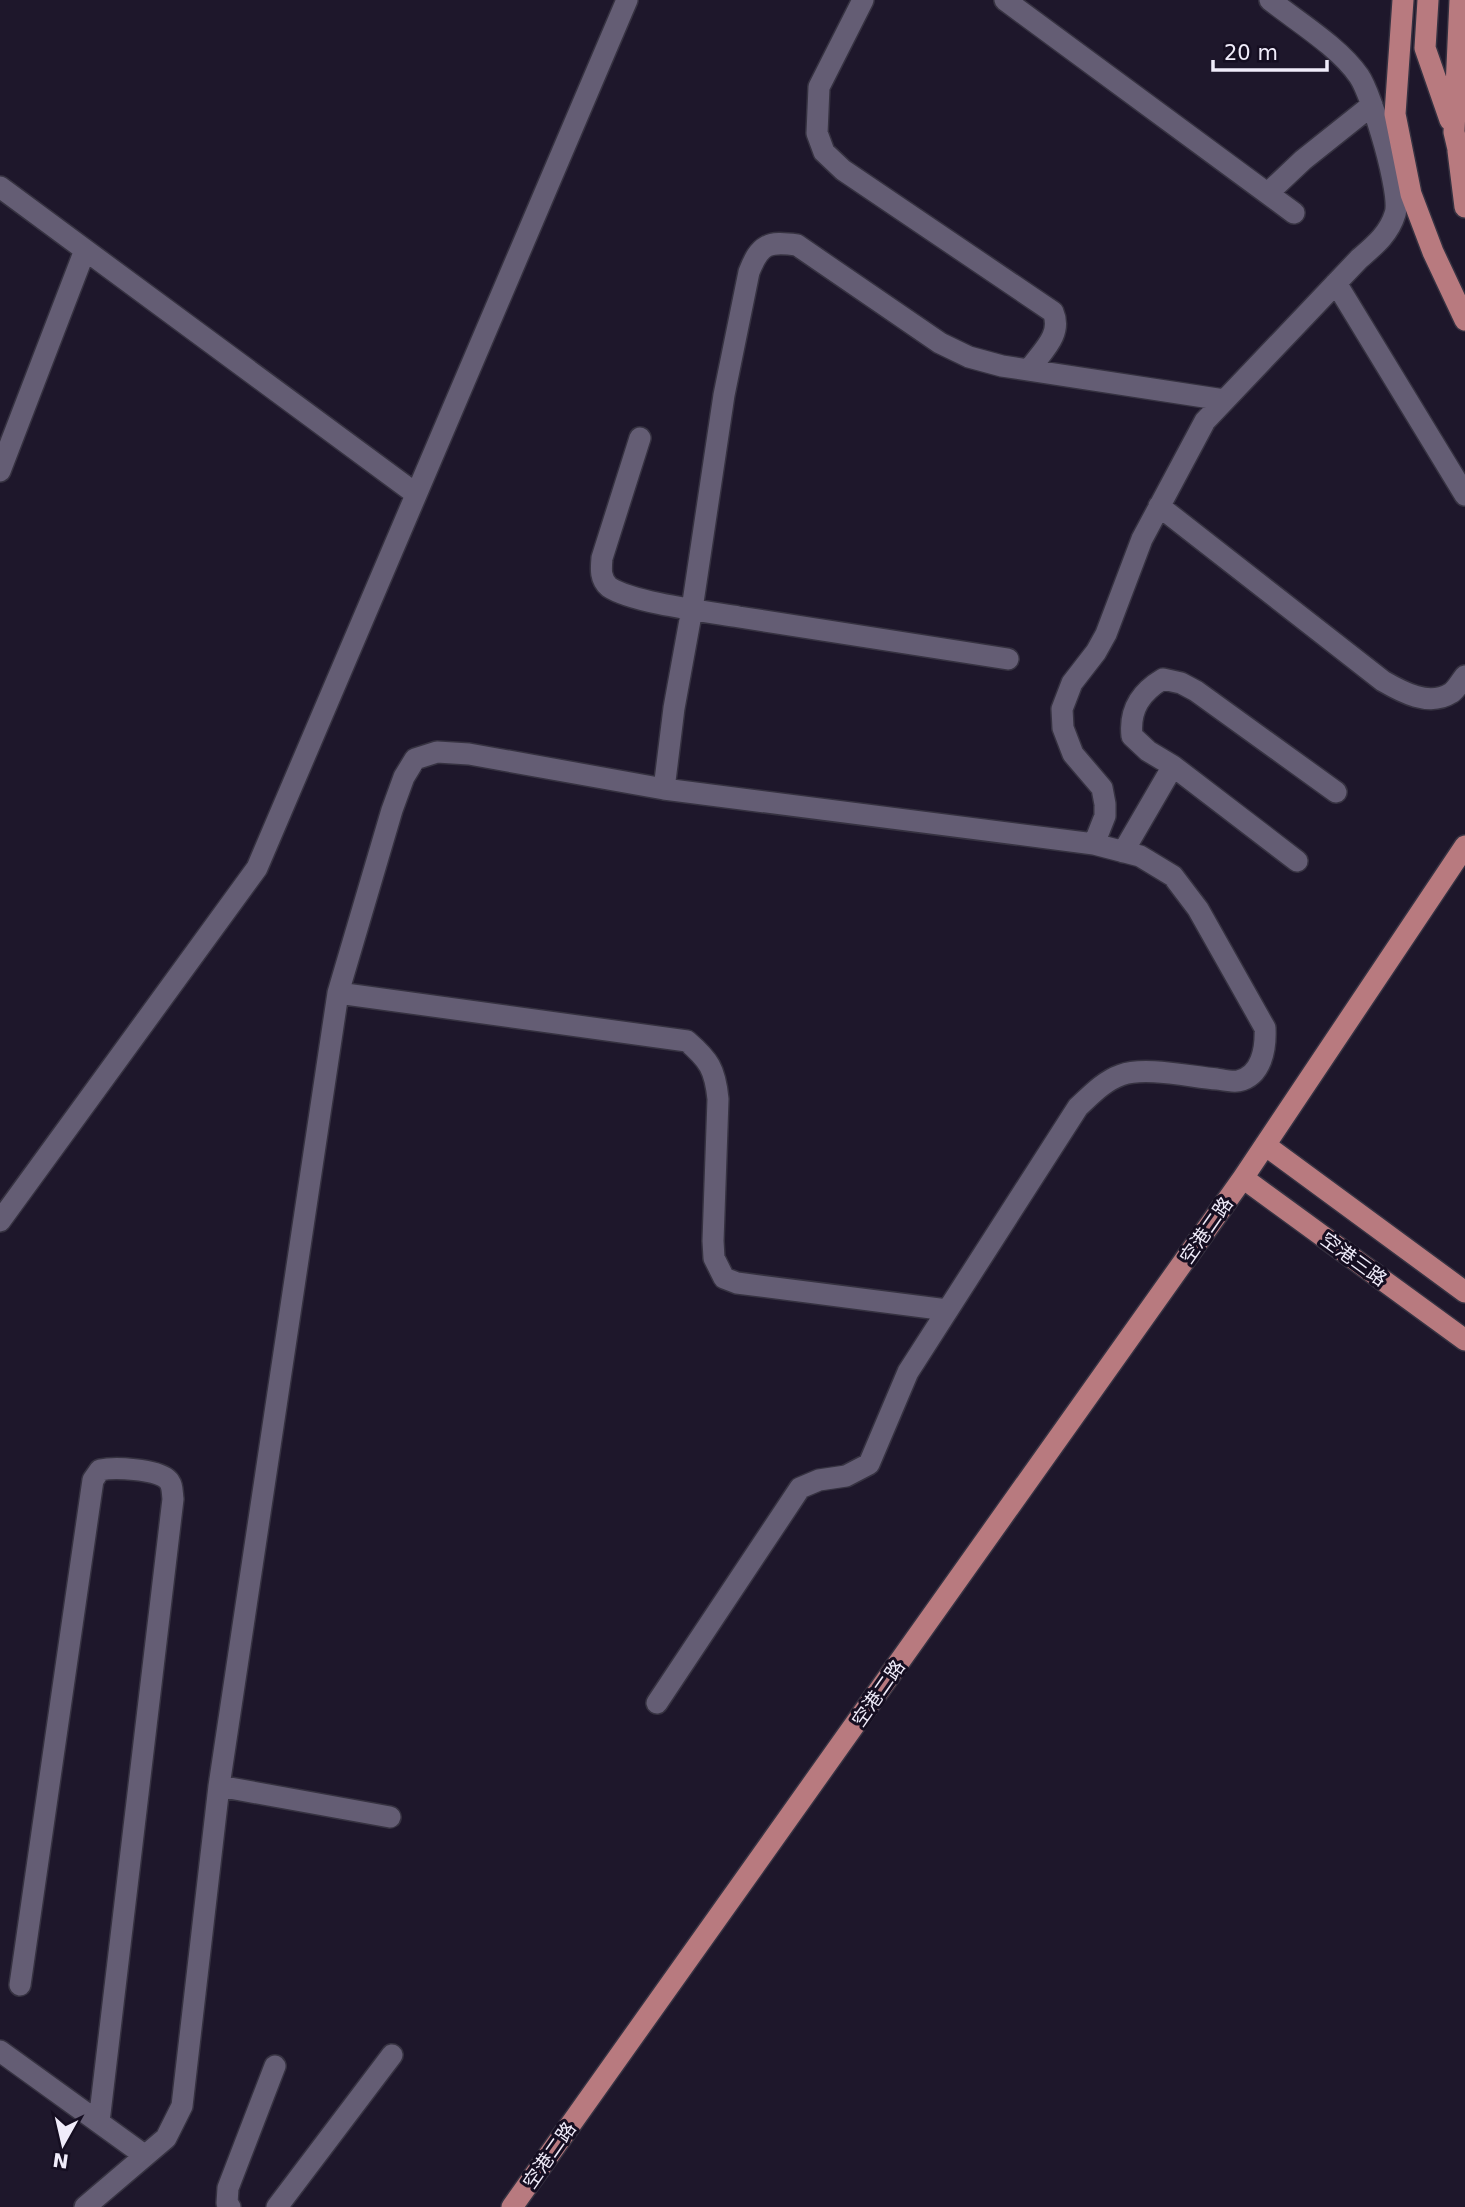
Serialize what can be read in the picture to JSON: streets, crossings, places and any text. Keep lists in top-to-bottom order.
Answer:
{
  "streets": {
    "main road": ["空港二路", "空港三路"]
  },
  "crossings": [
    ["空港二路", "空港三路"]
  ],
  "scale_bar": "20 m",
  "north": "bottom"
}
